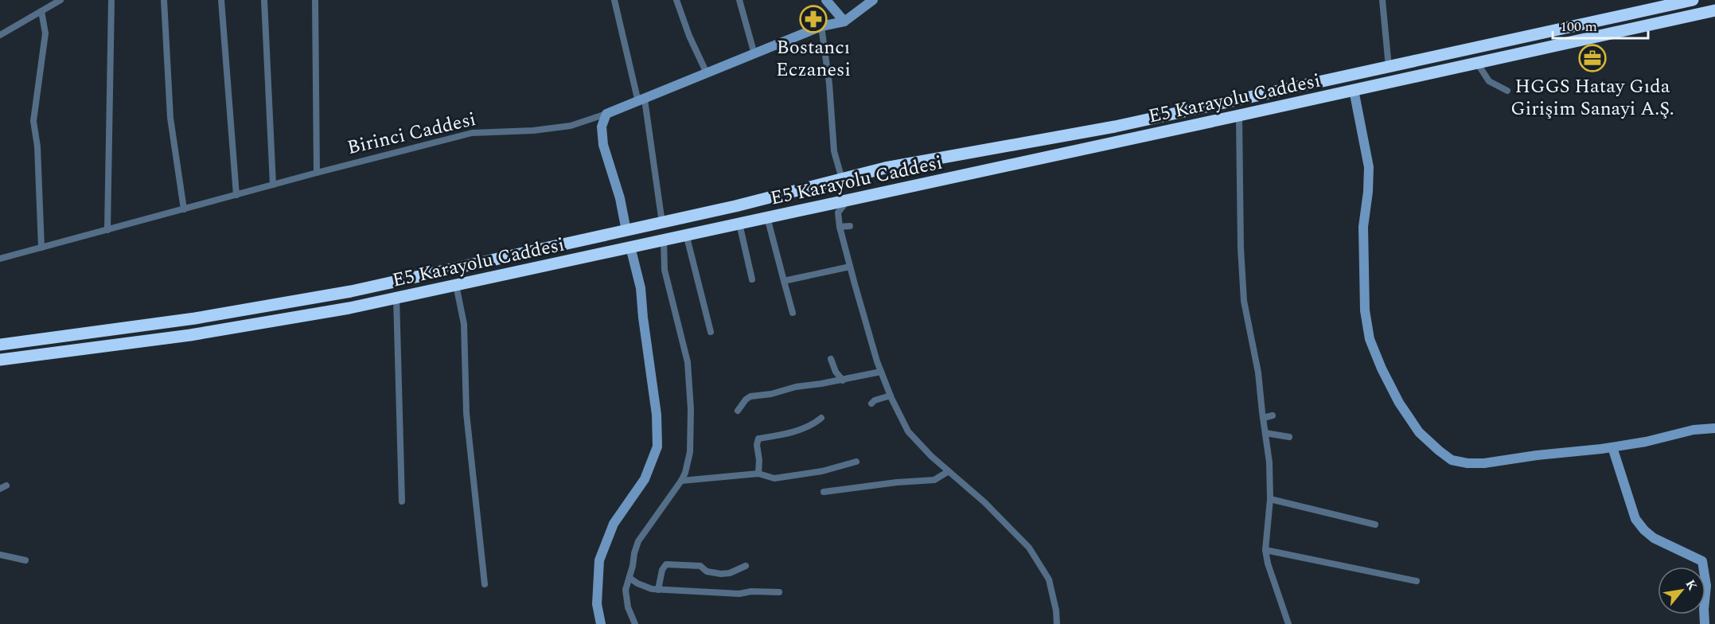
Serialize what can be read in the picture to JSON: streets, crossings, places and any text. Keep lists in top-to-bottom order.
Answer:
{
  "streets": {
    "highway": ["E5 Karayolu Caddesi"],
    "street": ["Birinci Caddesi"]
  },
  "places": {
    "pharmacy": ["Bostancı Eczanesi"],
    "office": ["HGGS Hatay Gıda Girişim Sanayi A.Ş."]
  },
  "scale_bar": "100 m",
  "north": "top right"
}
